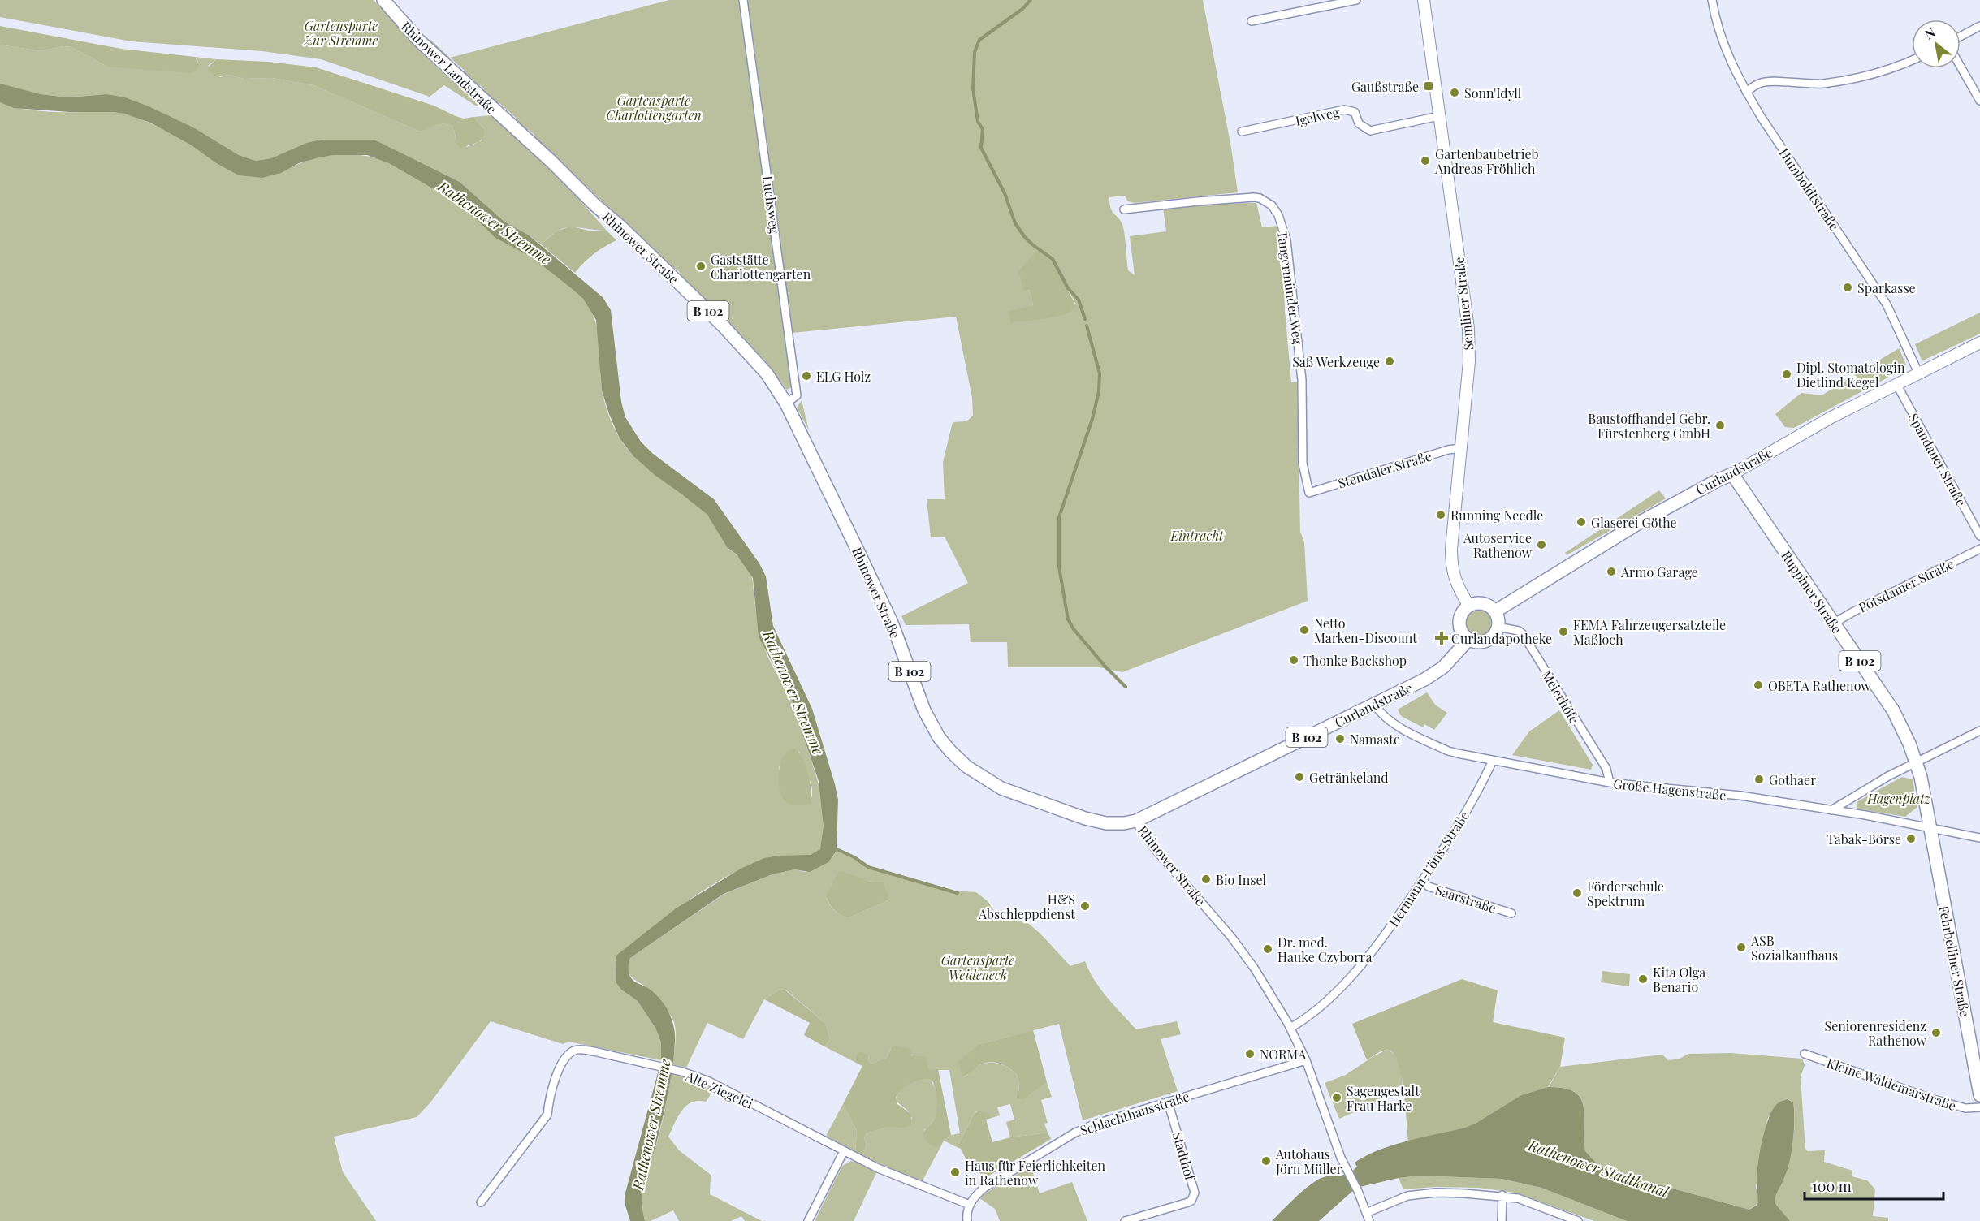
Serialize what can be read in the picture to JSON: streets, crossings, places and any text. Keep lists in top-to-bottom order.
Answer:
{
  "streets": {
    "main road": [
      "Rhinower Landstraße",
      "Rhinower Straße",
      "B 102",
      "Curlandstraße",
      "Ruppiner Straße",
      "Fehrbelliner Straße"
    ],
    "street": [
      "Igelweg",
      "Humboldtstraße",
      "Luchsweg",
      "Tangermünder Weg",
      "Semliner Straße",
      "Spandauer Straße",
      "Stendaler Straße",
      "Potsdamer Straße",
      "Meierhöfe",
      "Große Hagenstraße",
      "Hermann-Löns-Straße",
      "Saarstraße",
      "Kleine Waldemarstraße",
      "Alte Ziegelei",
      "Schlachthausstraße",
      "Stadthof"
    ]
  },
  "crossings": [
    ["Rhinower Landstraße", "Rhinower Straße"],
    ["Igelweg", "Semliner Straße"],
    ["Humboldtstraße", "Curlandstraße"],
    ["Luchsweg", "Rhinower Straße"],
    ["Rhinower Straße", "Curlandstraße"],
    ["Rhinower Straße", "Hermann-Löns-Straße"],
    ["Rhinower Straße", "Schlachthausstraße"],
    ["Tangermünder Weg", "Stendaler Straße"],
    ["Semliner Straße", "Stendaler Straße"],
    ["Semliner Straße", "Curlandstraße"],
    ["Semliner Straße", "Meierhöfe"],
    ["B 102", "Ruppiner Straße"],
    ["B 102", "Große Hagenstraße"],
    ["B 102", "Fehrbelliner Straße"],
    ["Spandauer Straße", "Curlandstraße"],
    ["Curlandstraße", "Ruppiner Straße"],
    ["Curlandstraße", "Meierhöfe"],
    ["Curlandstraße", "Große Hagenstraße"],
    ["Potsdamer Straße", "Ruppiner Straße"],
    ["Meierhöfe", "Große Hagenstraße"],
    ["Große Hagenstraße", "Hermann-Löns-Straße"],
    ["Große Hagenstraße", "Fehrbelliner Straße"],
    ["Hermann-Löns-Straße", "Saarstraße"],
    ["Alte Ziegelei", "Schlachthausstraße"],
    ["Schlachthausstraße", "Stadthof"]
  ],
  "water": ["Rathenower Stremme", "Rathenower Stadtkanal"],
  "parks": [
    "Gartensparte Zur Stremme",
    "Gartensparte Charlottengarten",
    "Eintracht",
    "Hagenplatz",
    "Gartensparte Weideneck"
  ],
  "places": {
    "transit": ["Gaußstraße"],
    "other": [
      "Sonn'Idyll",
      "Gartenbaubetrieb Andreas Fröhlich",
      "Gaststätte Charlottengarten",
      "Sparkasse",
      "Saß Werkzeuge",
      "Dipl. Stomatologin Dietlind Kegel",
      "ELG Holz",
      "Baustoffhandel Gebr. Fürstenberg GmbH",
      "Running Needle",
      "Glaserei Göthe",
      "Autoservice Rathenow",
      "Armo Garage",
      "Netto Marken-Discount",
      "FEMA Fahrzeugersatzteile Maßloch",
      "Thonke Backshop",
      "OBETA Rathenow",
      "Namaste",
      "Getränkeland",
      "Gothaer",
      "Tabak-Börse",
      "Bio Insel",
      "Förderschule Spektrum",
      "H&S Abschleppdienst",
      "ASB Sozialkaufhaus",
      "Dr. med. Hauke Czyborra",
      "Kita Olga Benario",
      "Seniorenresidenz Rathenow",
      "NORMA",
      "Sagengestalt Frau Harke",
      "Autohaus Jörn Müller",
      "Haus für Feierlichkeiten in Rathenow"
    ],
    "health": ["Curlandapotheke"]
  },
  "scale_bar": "100 m",
  "north": "top left"
}
